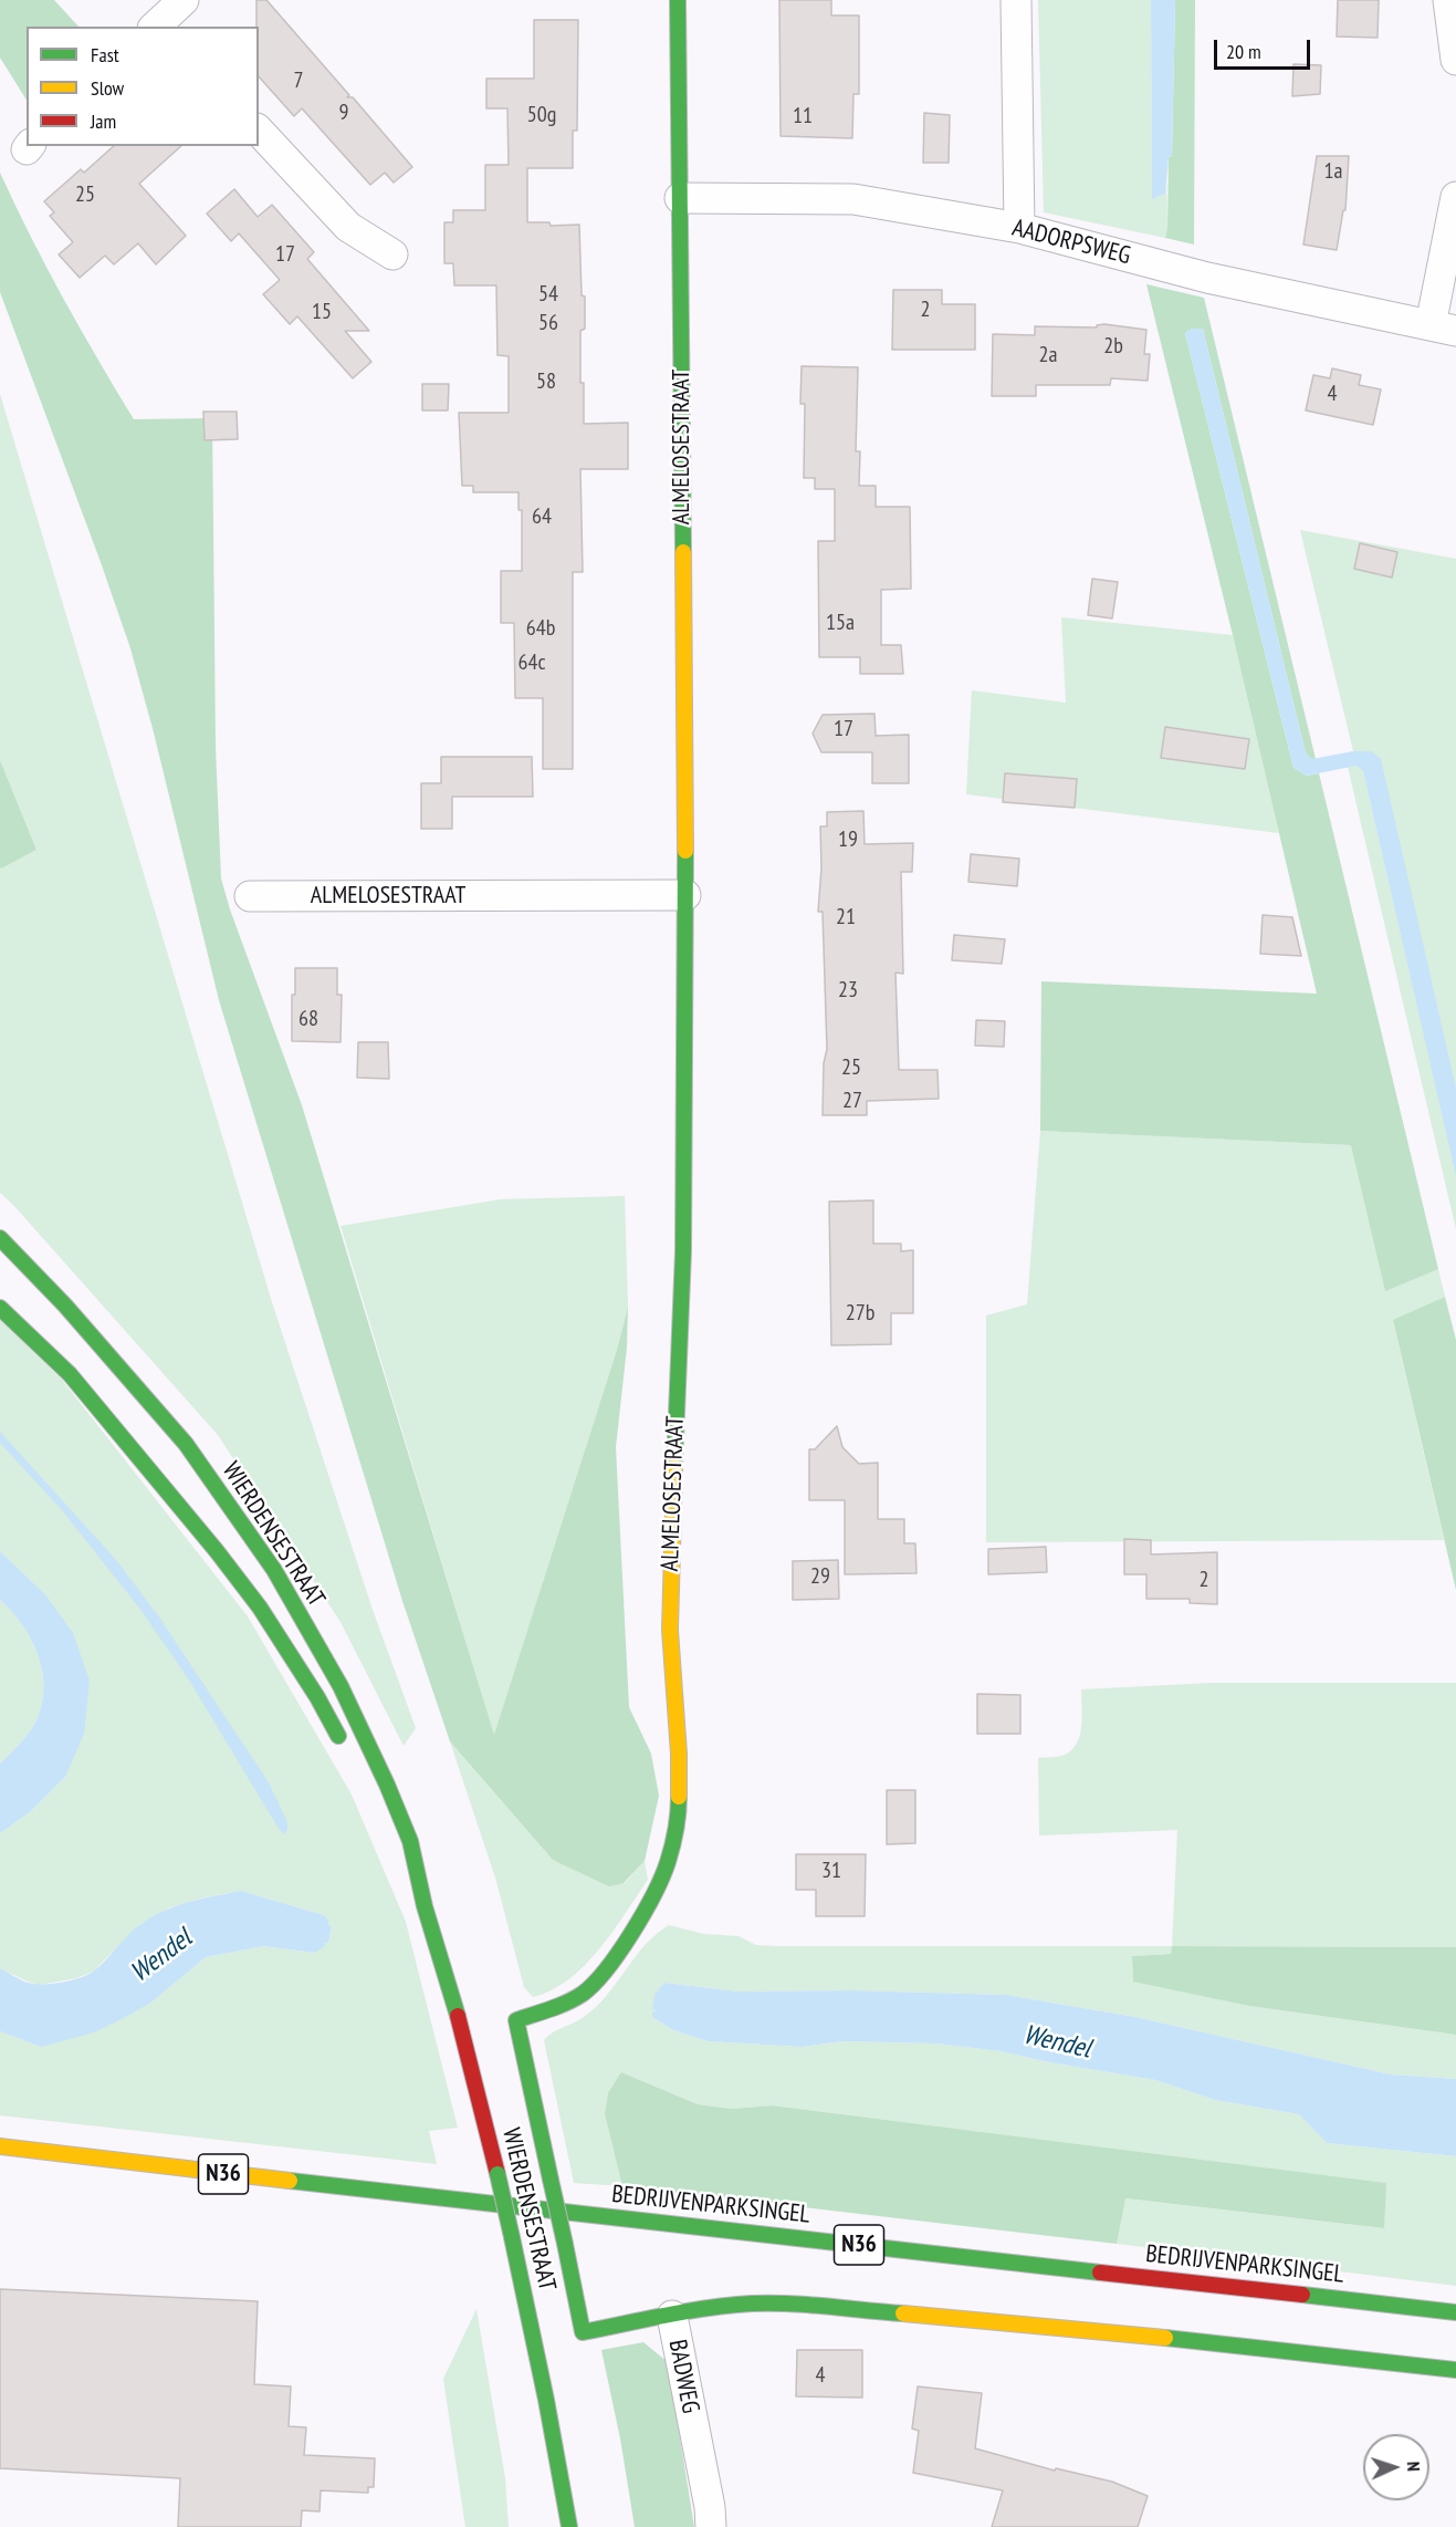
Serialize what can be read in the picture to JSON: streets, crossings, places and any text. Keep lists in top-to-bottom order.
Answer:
{
  "streets": {
    "main road": [
      "ALMELOSESTRAAT",
      "WIERDENSESTRAAT",
      "N36",
      "BEDRIJVENPARKSINGEL",
      "BADWEG"
    ],
    "street": ["AADORPSWEG"]
  },
  "crossings": [
    ["AADORPSWEG", "ALMELOSESTRAAT"],
    ["ALMELOSESTRAAT", "BADWEG"]
  ],
  "water": ["Wendel"],
  "house_numbers": [
    "7",
    "9",
    "50g",
    "11",
    "1a",
    "25",
    "17",
    "54",
    "2",
    "15",
    "56",
    "2b",
    "2a",
    "58",
    "4",
    "64",
    "15a",
    "64b",
    "64c",
    "17",
    "19",
    "21",
    "23",
    "68",
    "25",
    "27",
    "27b",
    "29",
    "2",
    "31",
    "4"
  ],
  "legend": ["Fast", "Slow", "Jam"],
  "scale_bar": "20 m",
  "north": "right"
}
